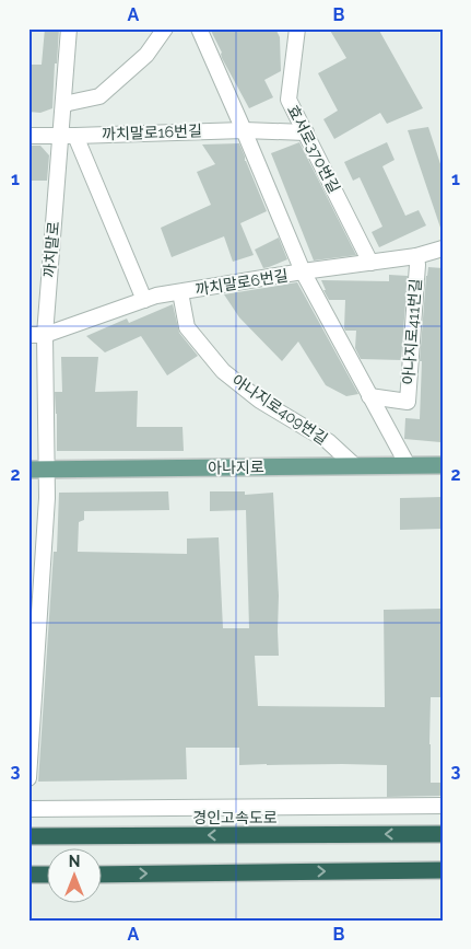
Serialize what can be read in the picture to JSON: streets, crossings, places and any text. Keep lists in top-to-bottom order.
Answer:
{
  "streets": {
    "highway": ["경인고속도로"],
    "main road": ["아나지로"],
    "street": [
      "까치말로16번길",
      "효서로370번길",
      "까치말로",
      "까치말로6번길",
      "아나지로411번길",
      "아나지로409번길"
    ]
  },
  "crossings": [
    ["까치말로16번길", "효서로370번길"],
    ["까치말로16번길", "까치말로"],
    ["효서로370번길", "까치말로6번길"],
    ["까치말로", "까치말로6번길"],
    ["까치말로", "아나지로"],
    ["까치말로6번길", "아나지로411번길"],
    ["까치말로6번길", "아나지로409번길"],
    ["아나지로409번길", "아나지로"]
  ],
  "north": "top",
  "grid": {
    "columns": ["A", "B"],
    "rows": ["1", "2", "3"]
  }
}
